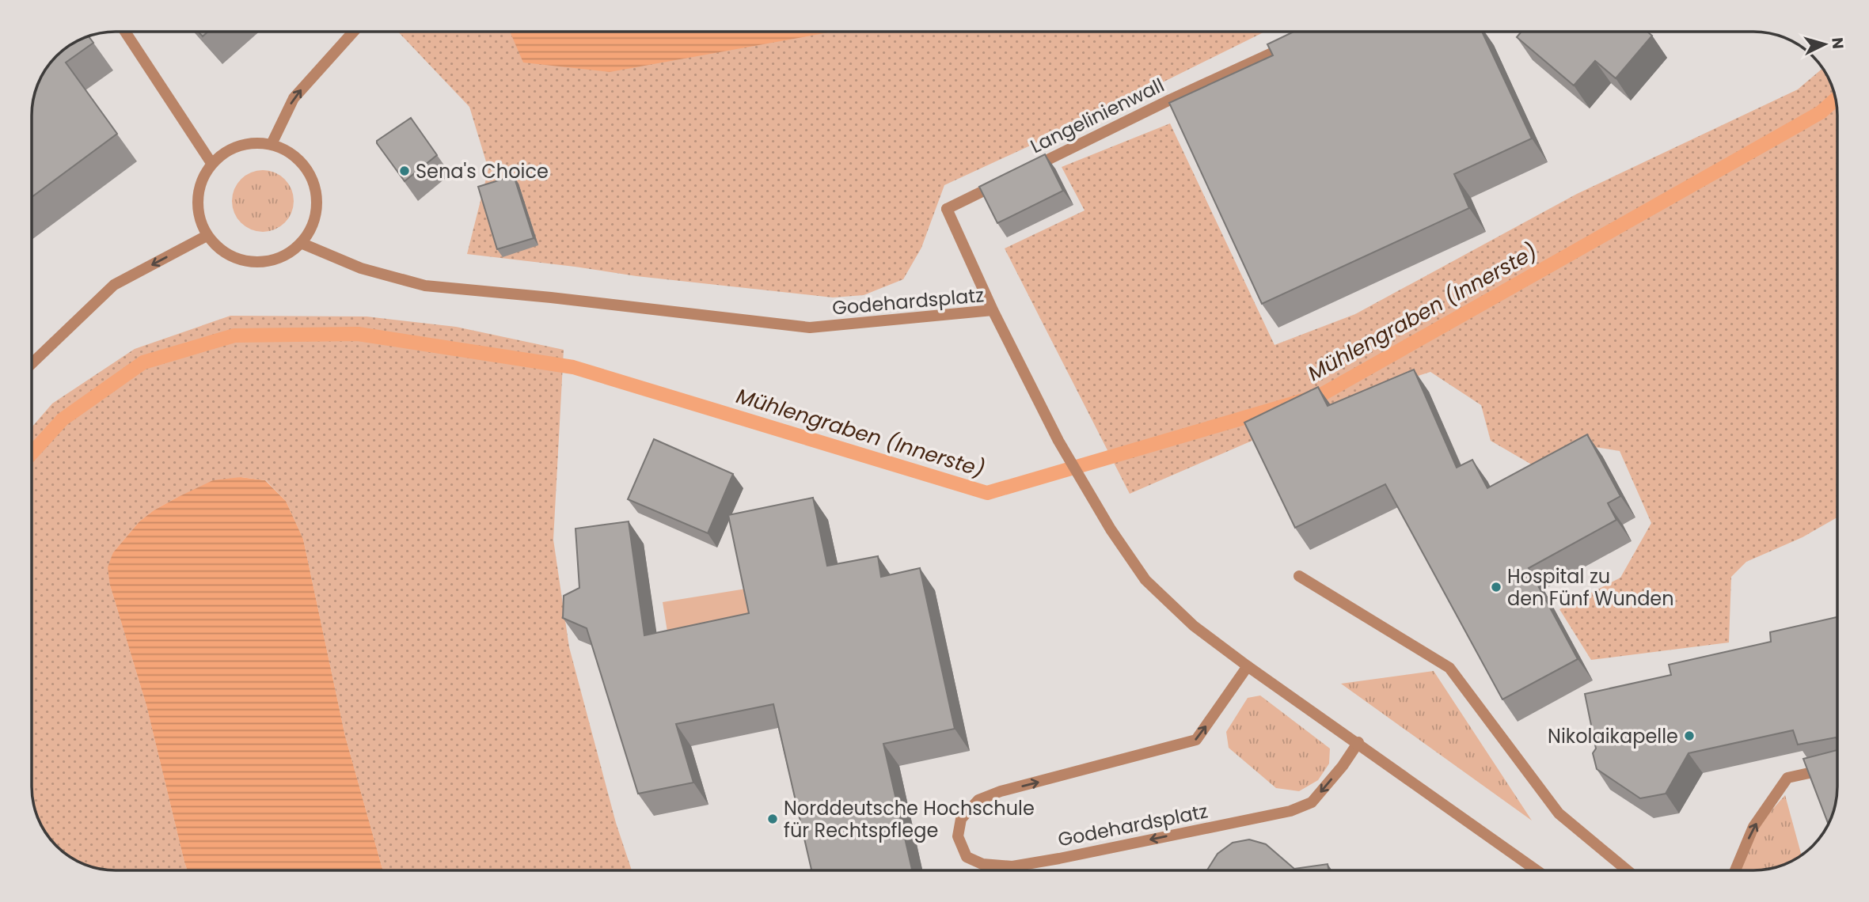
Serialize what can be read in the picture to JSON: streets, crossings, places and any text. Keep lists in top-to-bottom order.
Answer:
{
  "streets": {
    "street": ["Langelinienwall", "Godehardsplatz"]
  },
  "water": ["Mühlengraben (Innerste)"],
  "places": [
    "Sena's Choice",
    "Hospital zu den Fünf Wunden",
    "Nikolaikapelle",
    "Norddeutsche Hochschule für Rechtspflege"
  ],
  "north": "right"
}
